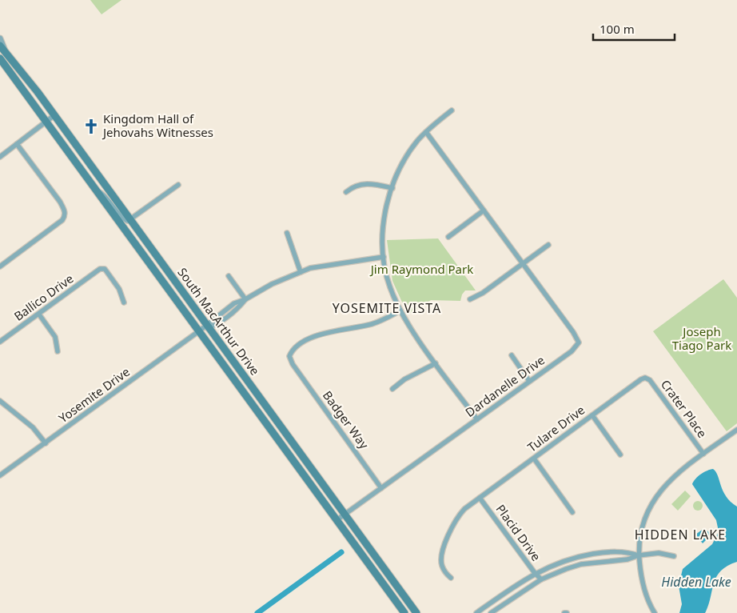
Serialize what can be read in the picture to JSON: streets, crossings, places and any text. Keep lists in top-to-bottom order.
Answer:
{
  "streets": {
    "main road": ["South MacArthur Drive"],
    "street": [
      "Ballico Drive",
      "Dardanelle Drive",
      "Yosemite Drive",
      "Crater Place",
      "Badger Way",
      "Tulare Drive",
      "Placid Drive"
    ]
  },
  "crossings": [
    ["South MacArthur Drive", "Dardanelle Drive"],
    ["South MacArthur Drive", "Yosemite Drive"],
    ["Dardanelle Drive", "Badger Way"],
    ["Crater Place", "Tulare Drive"],
    ["Tulare Drive", "Placid Drive"]
  ],
  "districts": ["YOSEMITE VISTA", "HIDDEN LAKE"],
  "water": ["Hidden Lake"],
  "parks": ["Jim Raymond Park", "Joseph Tiago Park"],
  "places": {
    "church": ["Kingdom Hall of Jehovahs Witnesses"]
  },
  "scale_bar": "100 m"
}
